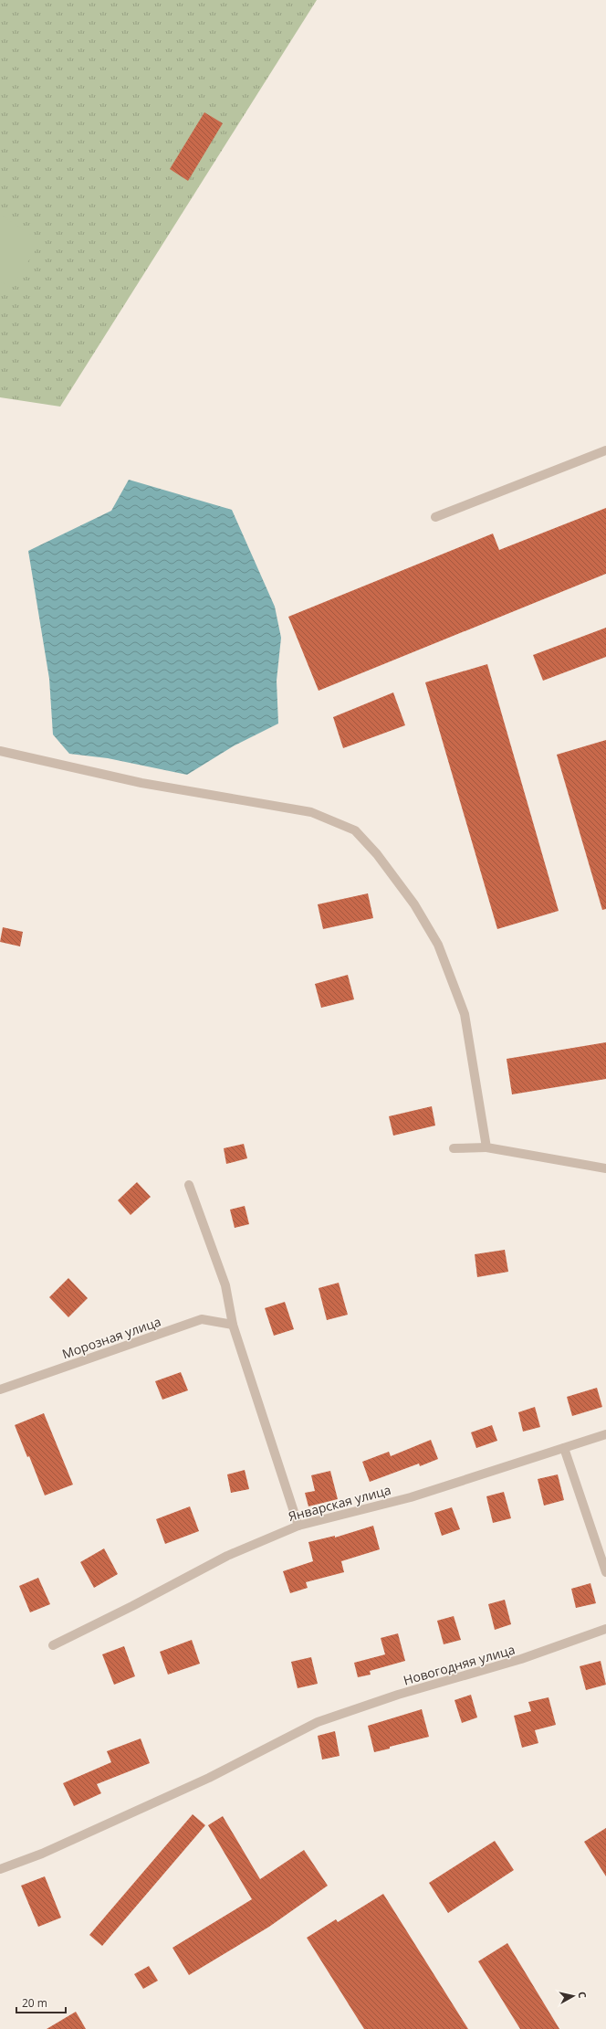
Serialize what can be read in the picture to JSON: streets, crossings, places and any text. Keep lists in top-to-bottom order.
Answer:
{
  "streets": {
    "street": ["Морозная улица", "Январская улица", "Новогодняя улица"]
  },
  "scale_bar": "20 m",
  "north": "right"
}
